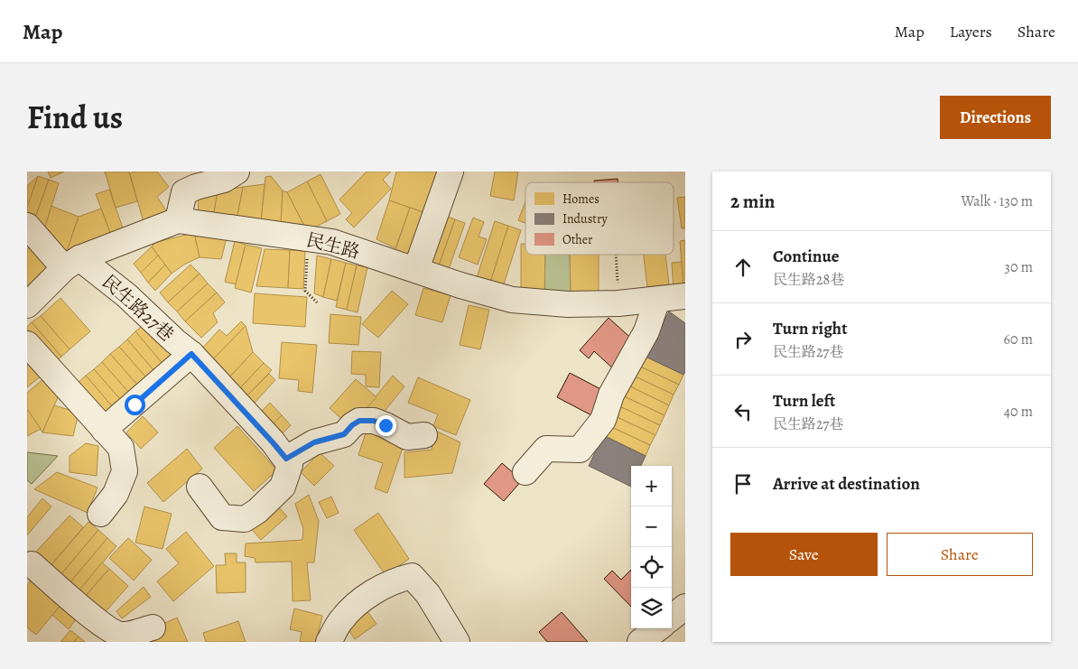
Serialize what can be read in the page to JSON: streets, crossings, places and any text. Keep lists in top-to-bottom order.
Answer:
{
  "streets": {
    "street": ["民生路", "民生路27巷"]
  },
  "crossings": [
    ["民生路", "民生路27巷"]
  ],
  "legend": ["Homes", "Industry", "Other"],
  "page": {
    "header": "Map",
    "nav": ["Map", "Layers", "Share"],
    "title": "Find us",
    "buttons": [
      "Directions",
      ["Save", "Share"]
    ],
    "heading": ["2 min", "Walk · 130 m"],
    "list": [
      ["Continue", "民生路28巷", "30 m"],
      ["Turn right", "民生路27巷", "60 m"],
      ["Turn left", "民生路27巷", "40 m"],
      "Arrive at destination"
    ],
    "map_buttons": ["+", "−"]
  }
}
